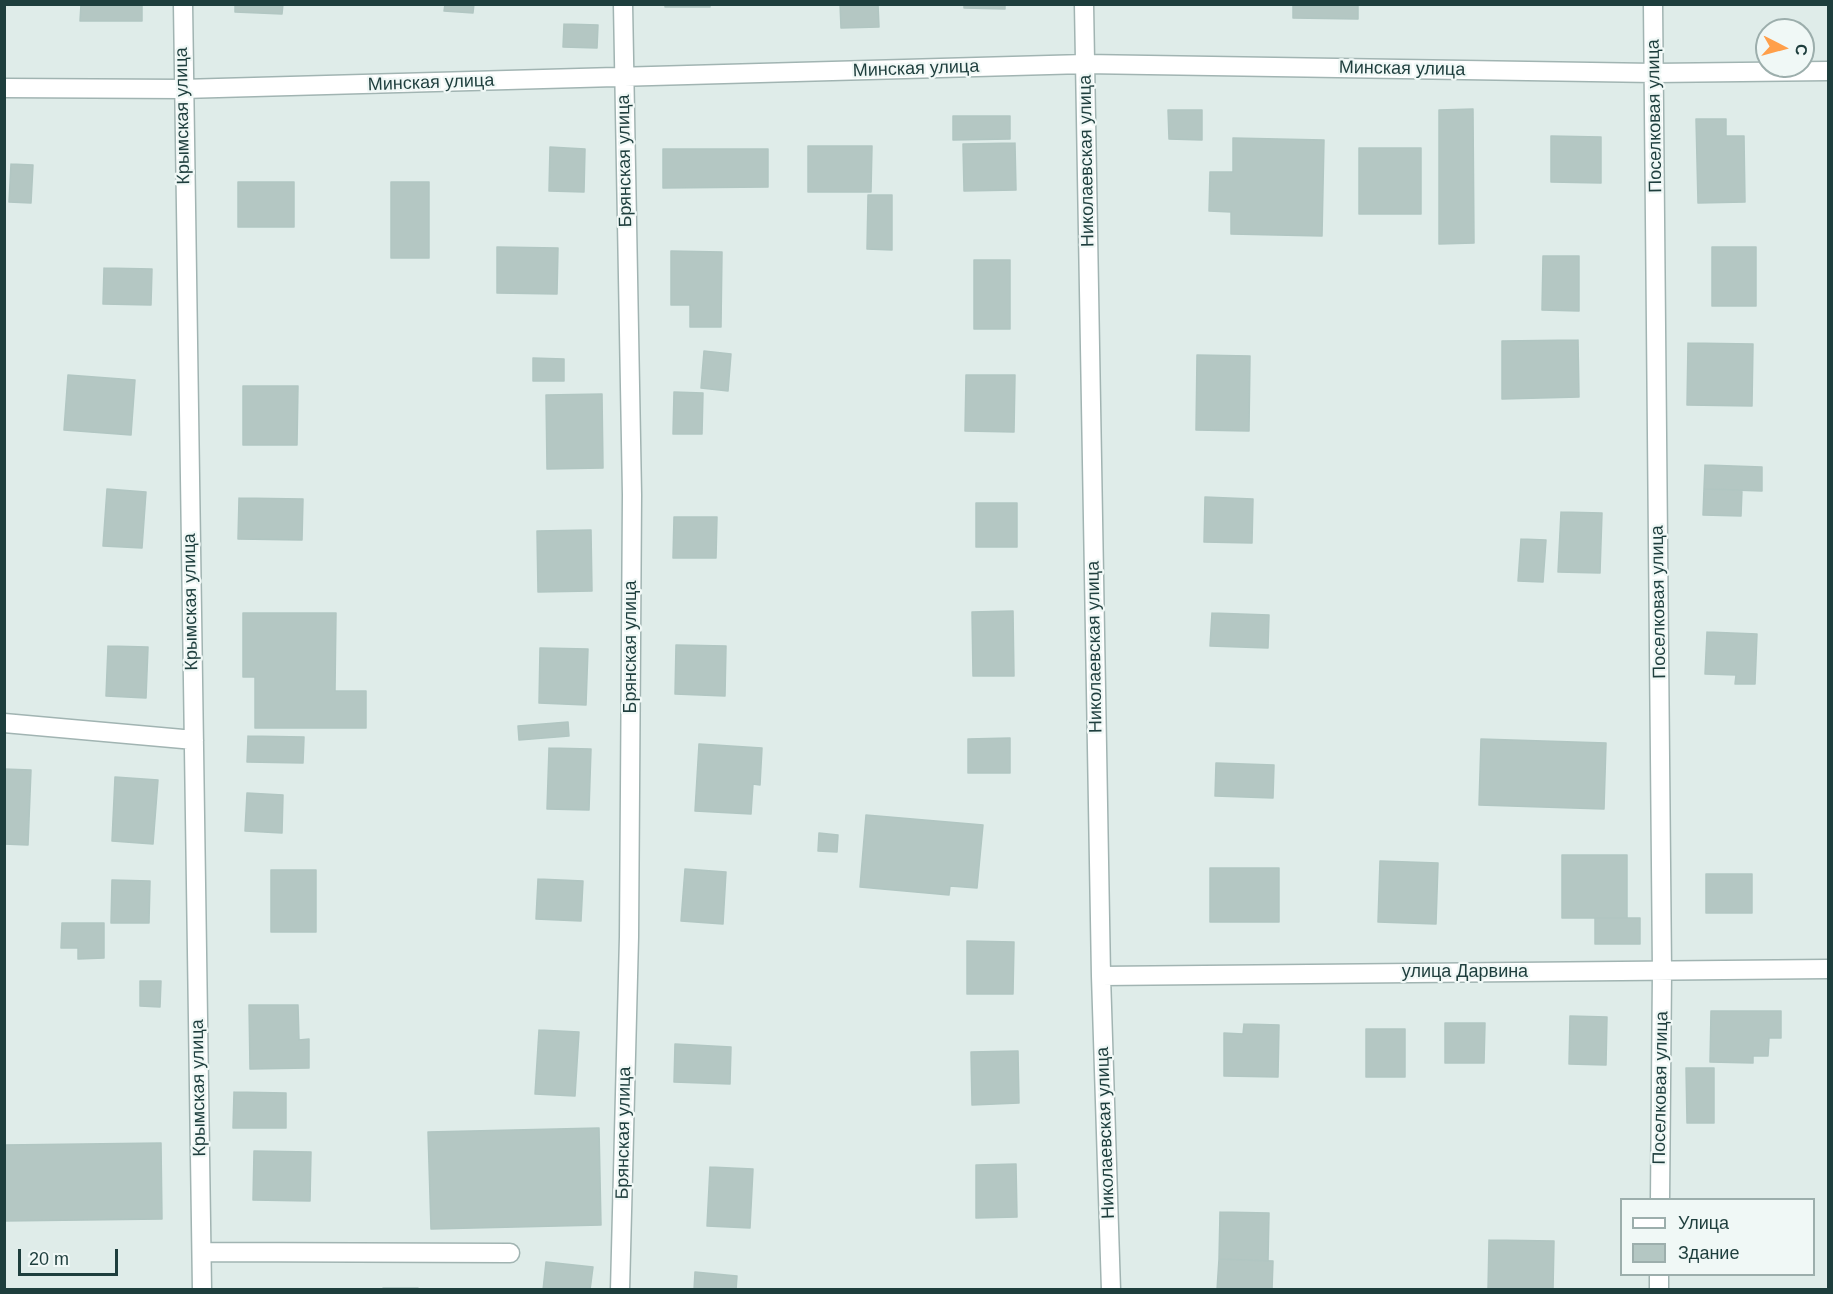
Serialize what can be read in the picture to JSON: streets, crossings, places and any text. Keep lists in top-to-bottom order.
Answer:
{
  "streets": {
    "street": [
      "Минская улица",
      "Крымская улица",
      "Поселковая улица",
      "Брянская улица",
      "Николаевская улица",
      "улица Дарвина"
    ]
  },
  "crossings": [
    ["Минская улица", "Крымская улица"],
    ["Минская улица", "Поселковая улица"],
    ["Минская улица", "Брянская улица"],
    ["Минская улица", "Николаевская улица"],
    ["Поселковая улица", "улица Дарвина"],
    ["Николаевская улица", "улица Дарвина"]
  ],
  "legend": ["Улица", "Здание"],
  "scale_bar": "20 m",
  "north": "right"
}
